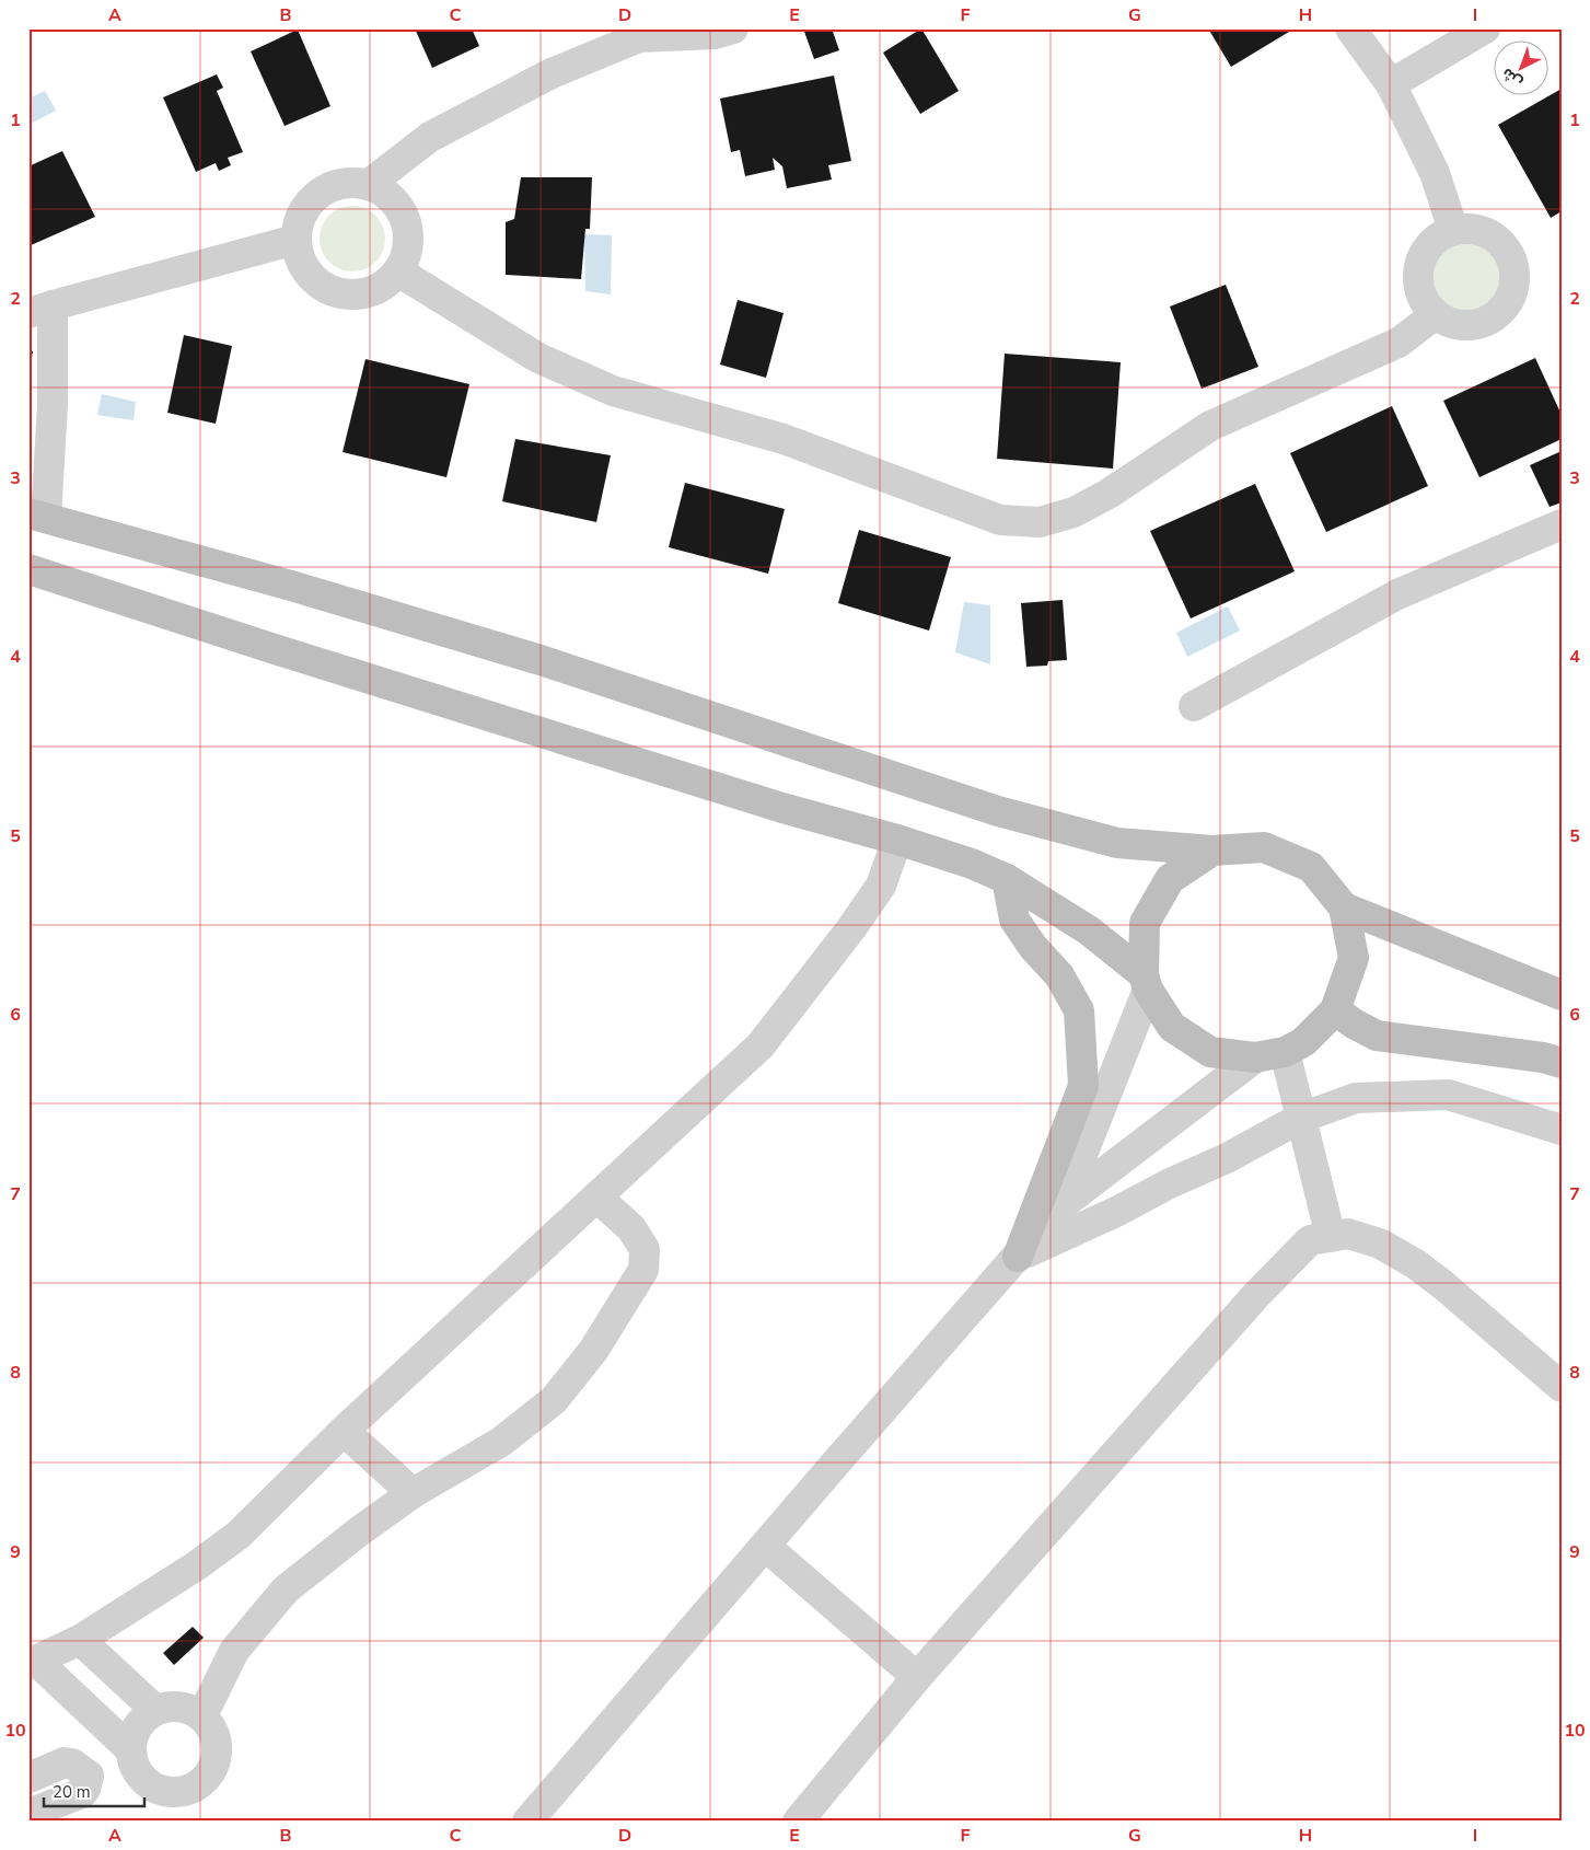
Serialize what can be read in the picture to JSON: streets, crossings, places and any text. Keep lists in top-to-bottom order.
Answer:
{
  "scale_bar": "20 m",
  "north": "bottom left",
  "grid": {
    "columns": [
      "A",
      "B",
      "C",
      "D",
      "E",
      "F",
      "G",
      "H",
      "I"
    ],
    "rows": [
      "1",
      "2",
      "3",
      "4",
      "5",
      "6",
      "7",
      "8",
      "9",
      "10"
    ]
  }
}
